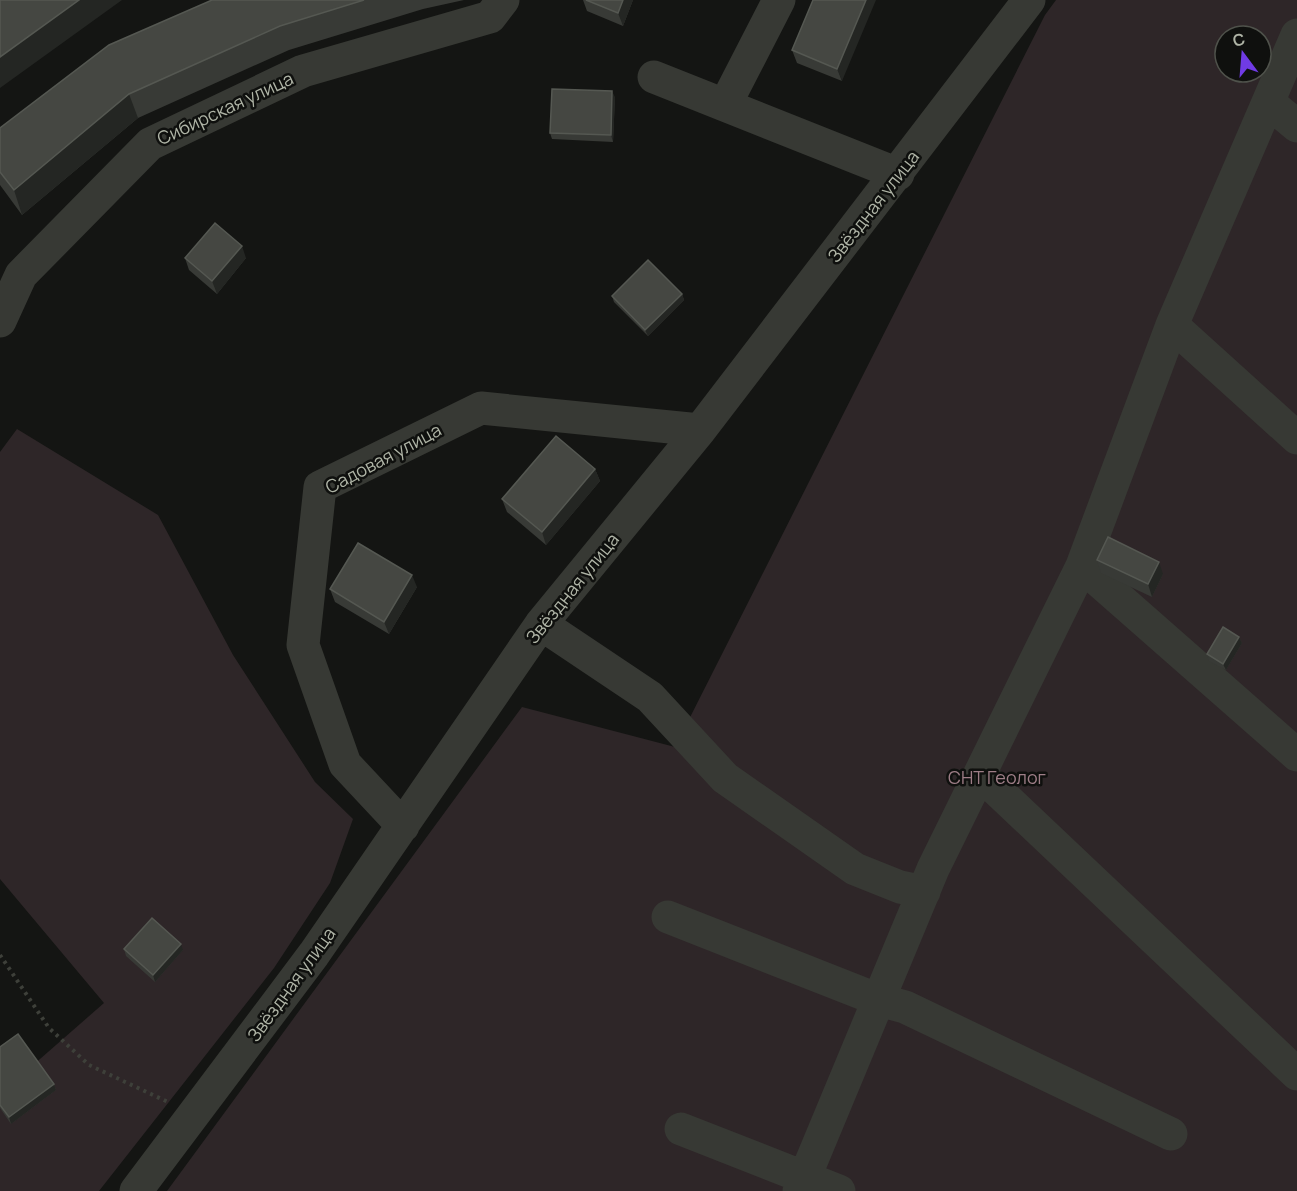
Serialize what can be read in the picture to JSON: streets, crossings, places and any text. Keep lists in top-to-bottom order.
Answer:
{
  "streets": {
    "street": ["Сибирская улица", "Звёздная улица", "Садовая улица"]
  },
  "crossings": [
    ["Звёздная улица", "Садовая улица"]
  ],
  "parks": ["СНТ Геолог"],
  "north": "top"
}
